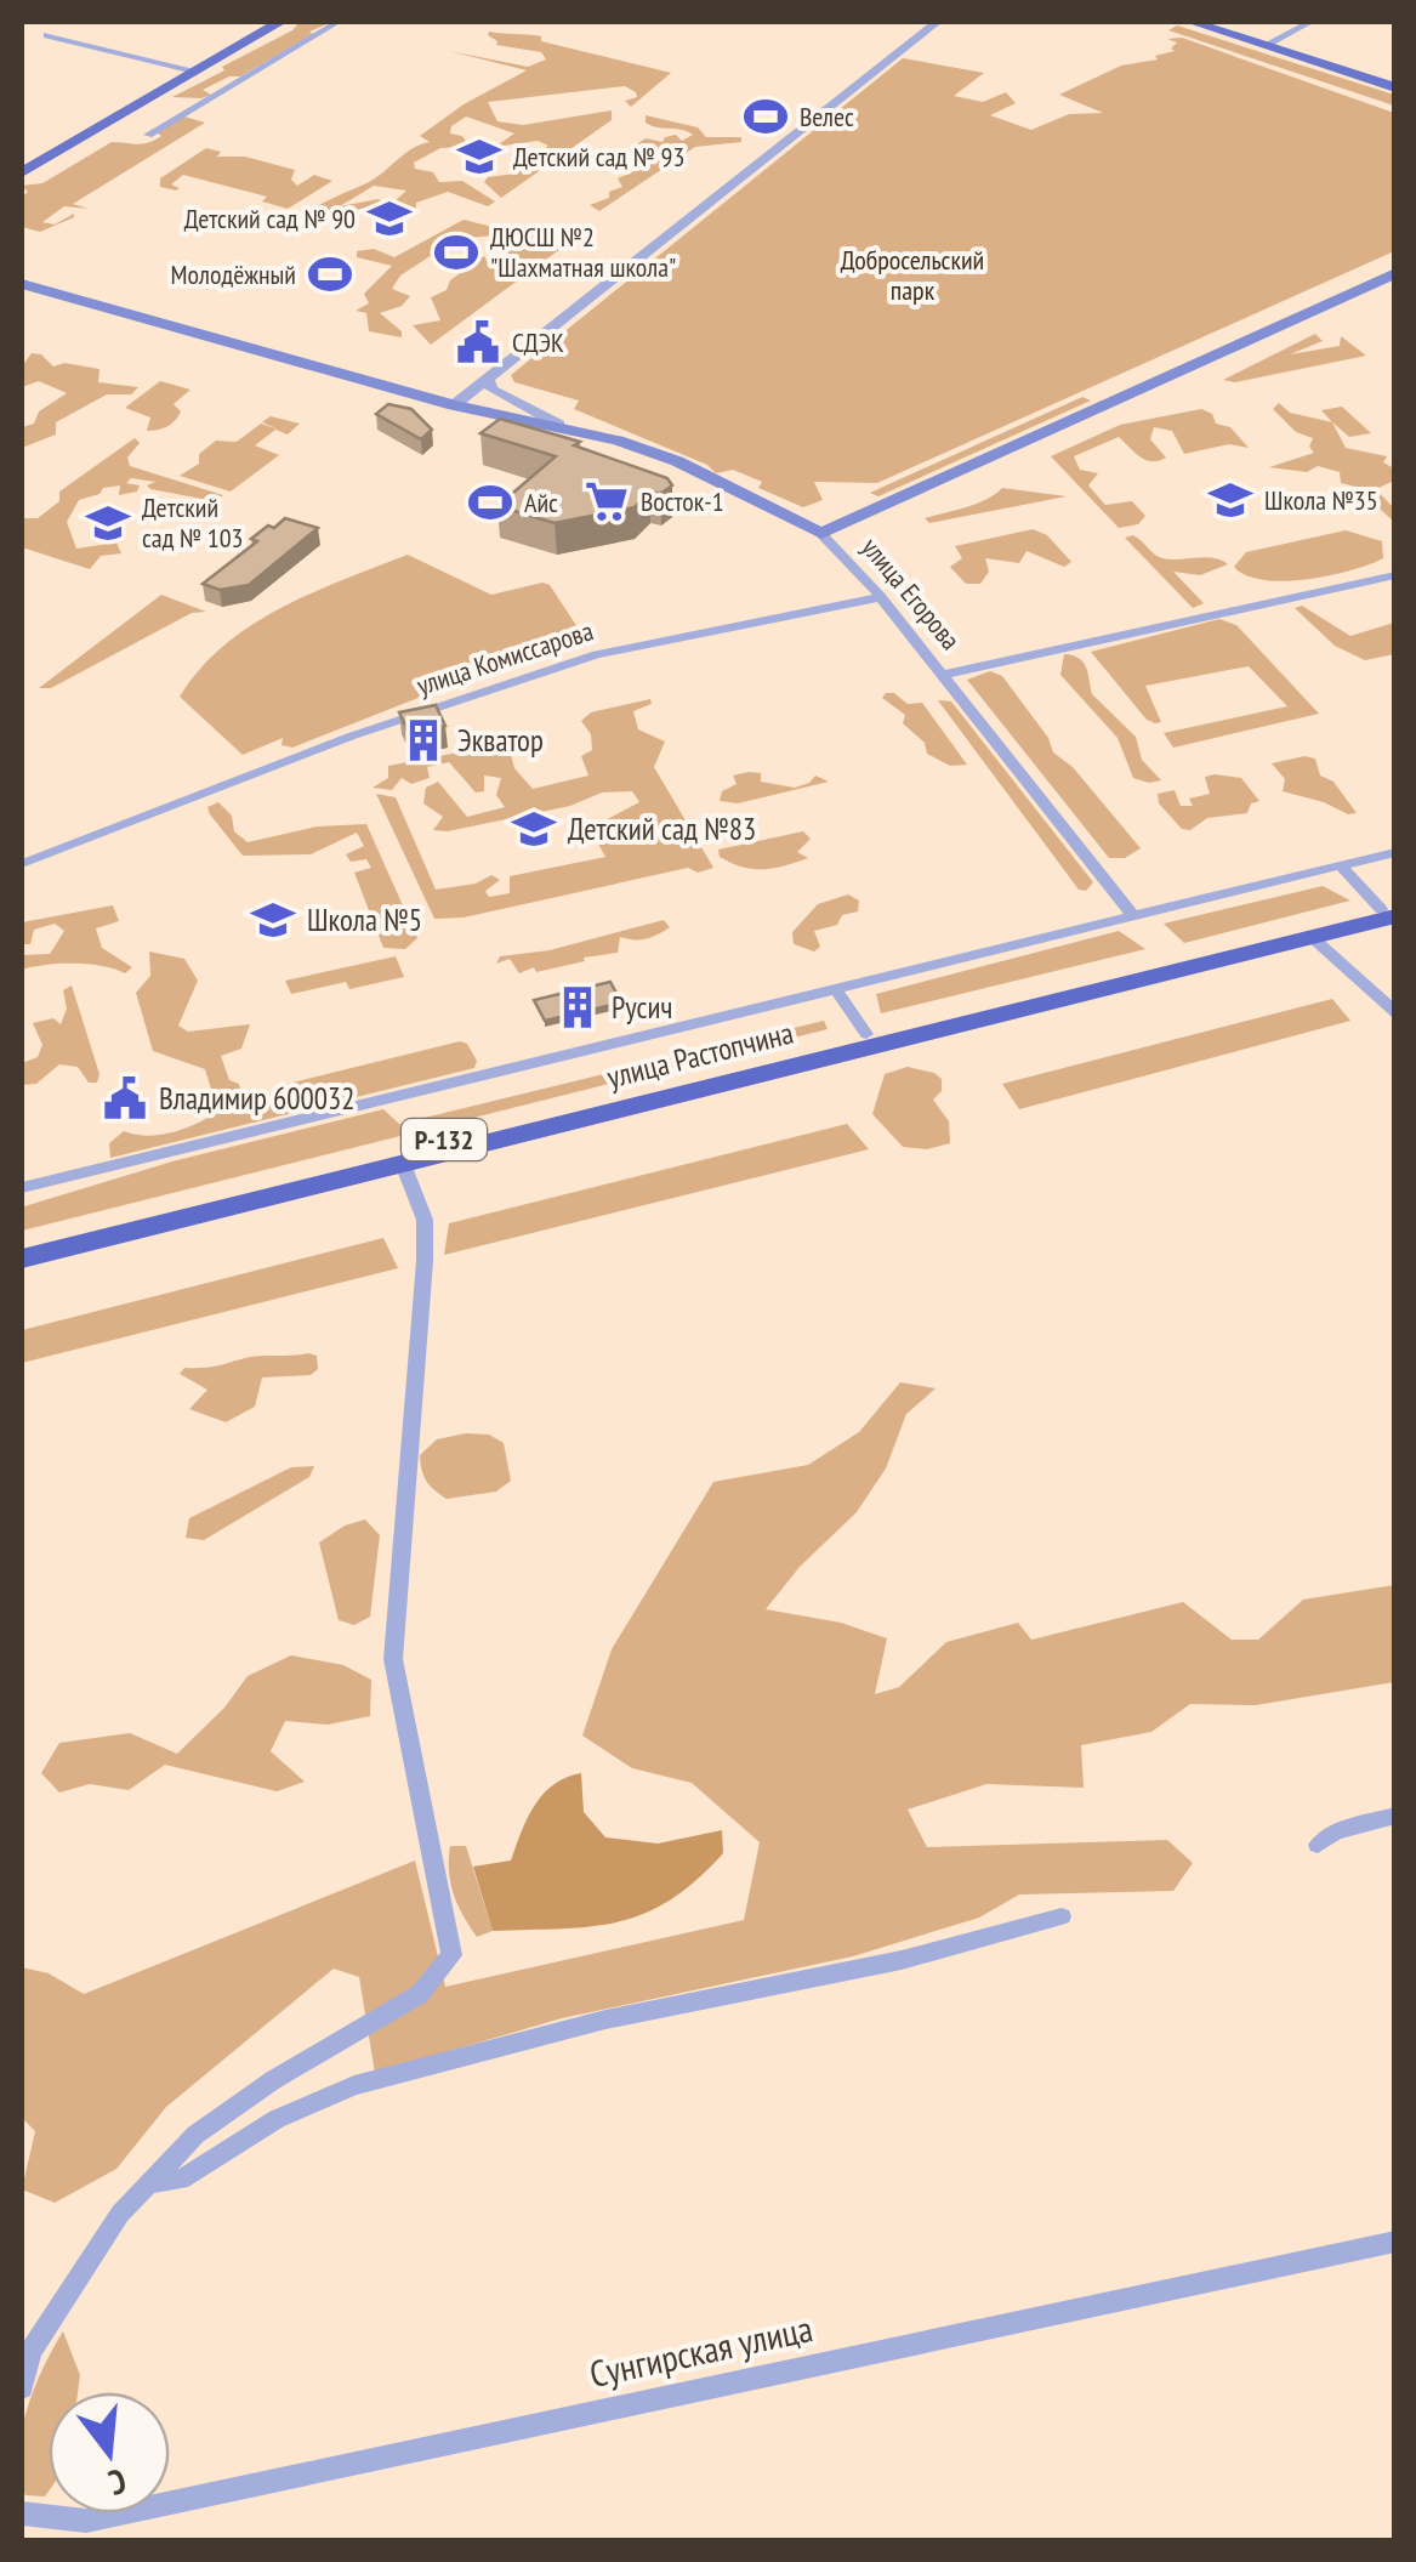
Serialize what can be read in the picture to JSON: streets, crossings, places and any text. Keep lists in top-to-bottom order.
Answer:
{
  "streets": {
    "highway": ["улица Растопчина", "Р-132"],
    "main road": ["улица Егорова"],
    "street": ["улица Комиссарова", "Сунгирская улица"]
  },
  "crossings": [
    ["улица Егорова", "улица Комиссарова"],
    ["улица Егорова", "улица Растопчина"]
  ],
  "parks": ["Добросельский парк"],
  "places": {
    "sports": [
      "Велес",
      "ДЮСШ №2 \"Шахматная школа\"",
      "Молодёжный",
      "Айс"
    ],
    "school or university": [
      "Детский сад № 93",
      "Детский сад № 90",
      "Школа №35",
      "Детский сад № 103",
      "Детский сад №83",
      "Школа №5"
    ],
    "public building": ["СДЭК", "Владимир 600032"],
    "supermarket": ["Восток-1"],
    "building": ["Экватор", "Русич"]
  },
  "north": "bottom"
}
